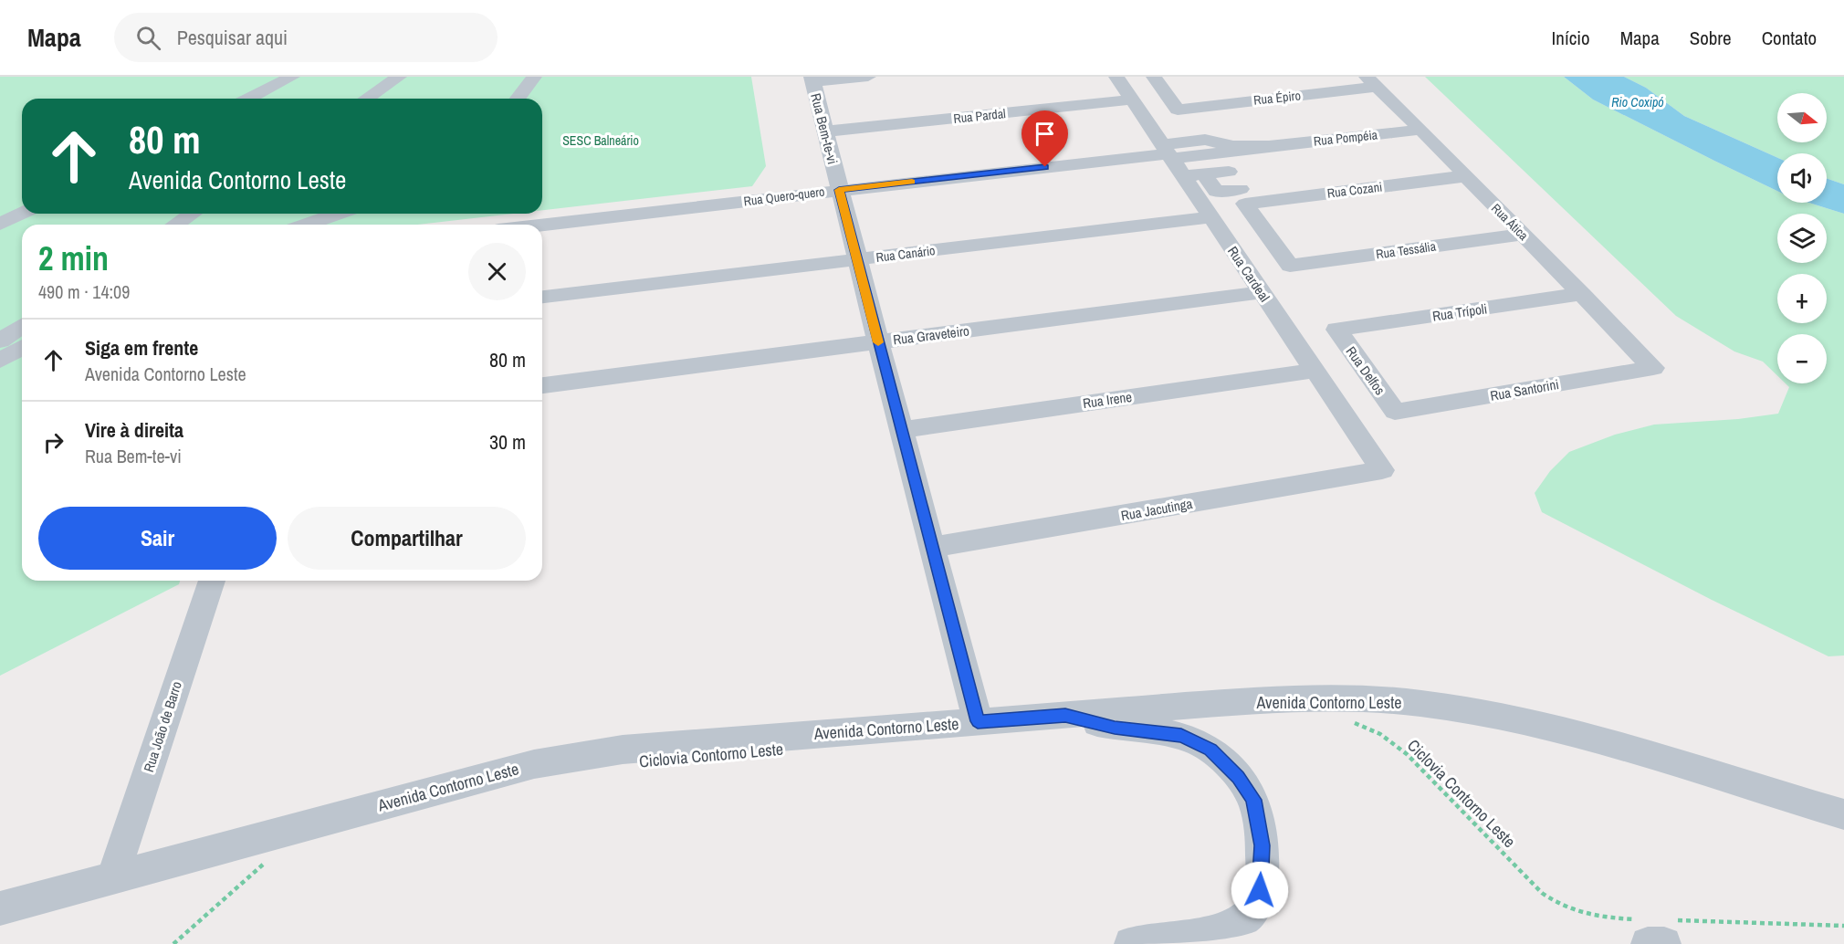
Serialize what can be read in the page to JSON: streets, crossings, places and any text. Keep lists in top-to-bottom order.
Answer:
{
  "streets": {
    "street": [
      "Rua Épiro",
      "Rua Pardal",
      "Rua Bem-te-vi",
      "Rua Pompéia",
      "Rua Cozani",
      "Rua Quero-quero",
      "Rua Ática",
      "Rua Tessália",
      "Rua Canário",
      "Rua Cardeal",
      "Rua Trípoli",
      "Rua Graveteiro",
      "Rua Delfos",
      "Rua Santorini",
      "Rua Irene",
      "Rua Jacutinga",
      "Avenida Contorno Leste",
      "Rua João de Barro"
    ],
    "path": ["Ciclovia Contorno Leste"]
  },
  "crossings": [
    ["Rua Épiro", "Rua Ática"],
    ["Rua Pardal", "Rua Bem-te-vi"],
    ["Rua Pardal", "Rua Cardeal"],
    ["Rua Bem-te-vi", "Rua Quero-quero"],
    ["Rua Bem-te-vi", "Rua Canário"],
    ["Rua Bem-te-vi", "Rua Graveteiro"],
    ["Rua Bem-te-vi", "Rua Irene"],
    ["Rua Bem-te-vi", "Rua Jacutinga"],
    ["Rua Bem-te-vi", "Avenida Contorno Leste"],
    ["Rua Pompéia", "Rua Quero-quero"],
    ["Rua Pompéia", "Rua Ática"],
    ["Rua Pompéia", "Rua Cardeal"],
    ["Rua Cozani", "Rua Ática"],
    ["Rua Cozani", "Rua Tessália"],
    ["Rua Quero-quero", "Rua Cardeal"],
    ["Rua Ática", "Rua Tessália"],
    ["Rua Ática", "Rua Trípoli"],
    ["Rua Ática", "Rua Santorini"],
    ["Rua Canário", "Rua Cardeal"],
    ["Rua Cardeal", "Rua Graveteiro"],
    ["Rua Cardeal", "Rua Irene"],
    ["Rua Cardeal", "Rua Jacutinga"],
    ["Rua Trípoli", "Rua Delfos"],
    ["Rua Delfos", "Rua Santorini"],
    ["Avenida Contorno Leste", "Rua João de Barro"]
  ],
  "water": ["Rio Coxipó"],
  "parks": ["SESC Balneário"],
  "north": "right",
  "page": {
    "header": "Mapa",
    "search": "Pesquisar aqui",
    "nav": [
      "Início",
      "Mapa",
      "Sobre",
      "Contato"
    ],
    "map_buttons": ["+", "−"],
    "turn": ["80 m", "Avenida Contorno Leste"],
    "heading": ["2 min", "490 m · 14:09"],
    "list": [
      {
        "name": "Siga em frente",
        "note": "Avenida Contorno Leste",
        "value": "80 m"
      },
      {
        "name": "Vire à direita",
        "note": "Rua Bem-te-vi",
        "value": "30 m"
      }
    ],
    "buttons": ["Sair", "Compartilhar"]
  }
}
